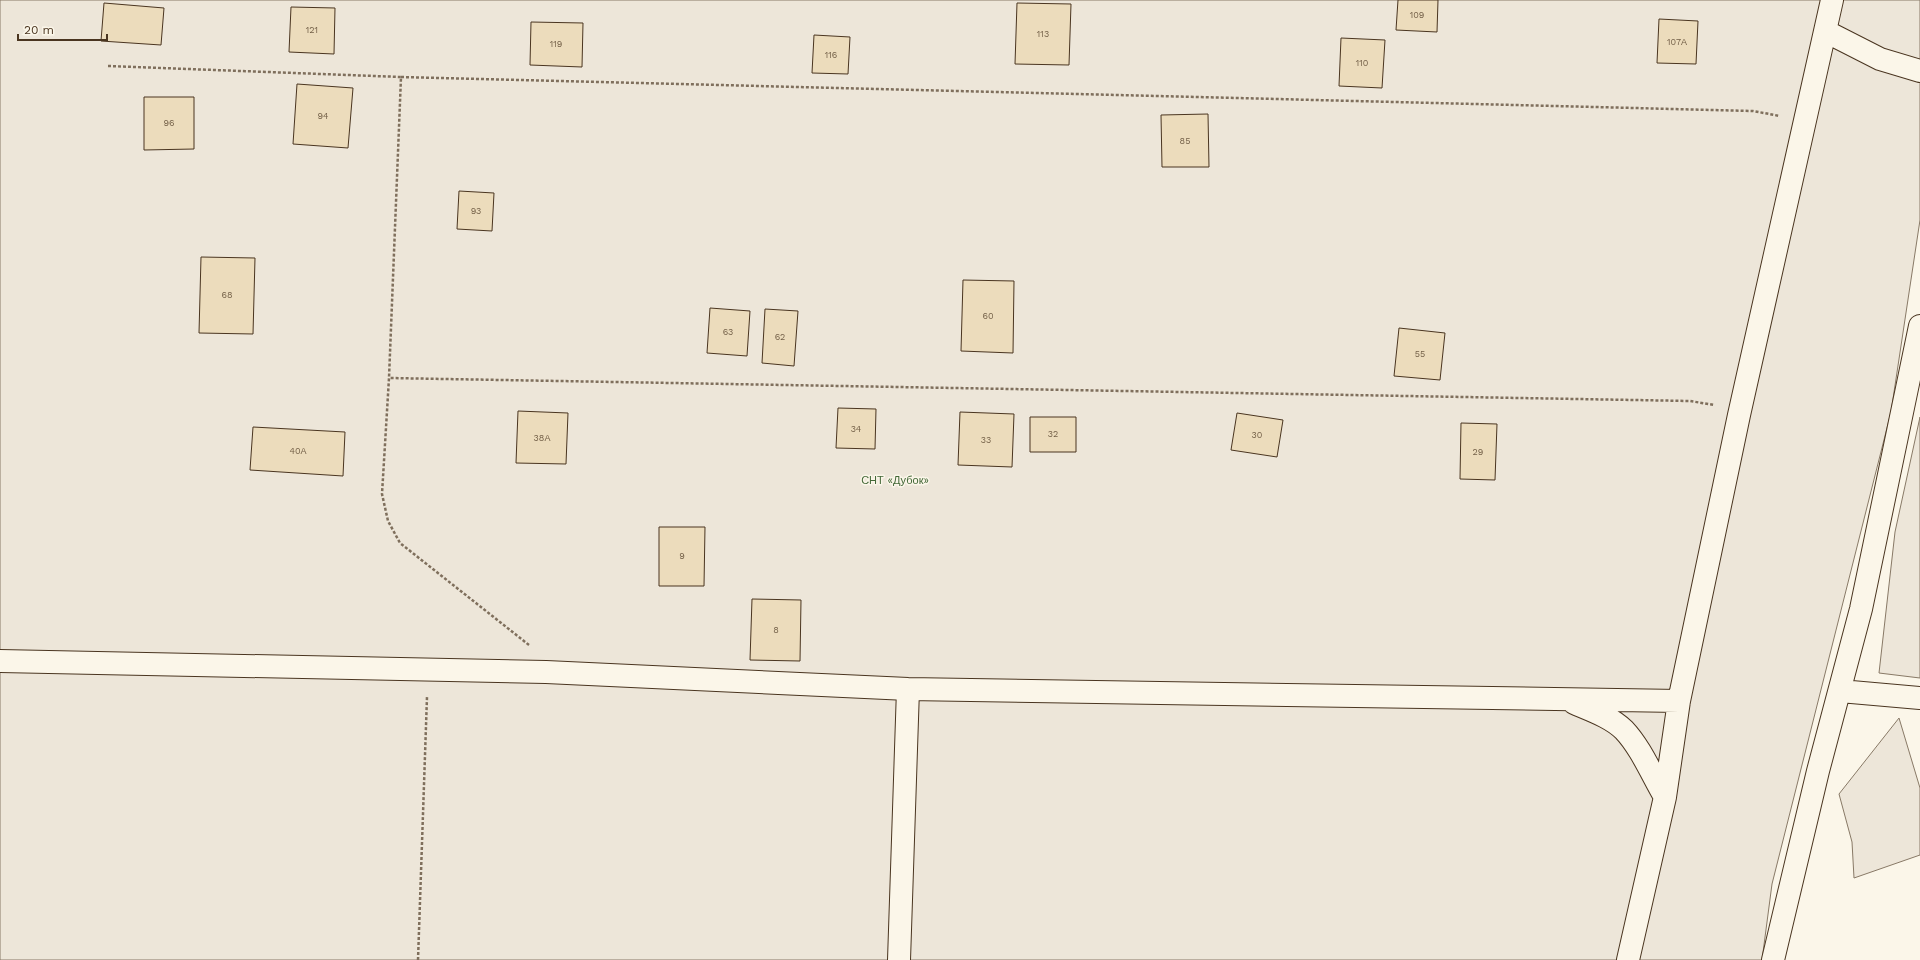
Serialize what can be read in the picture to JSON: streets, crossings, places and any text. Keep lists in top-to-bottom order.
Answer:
{
  "parks": ["СНТ «Дубок»"],
  "house_numbers": [
    "109",
    "121",
    "113",
    "107А",
    "119",
    "116",
    "110",
    "94",
    "96",
    "85",
    "93",
    "68",
    "60",
    "63",
    "62",
    "55",
    "34",
    "32",
    "30",
    "38А",
    "33",
    "40А",
    "29",
    "9",
    "8"
  ],
  "scale_bar": "20 m"
}
